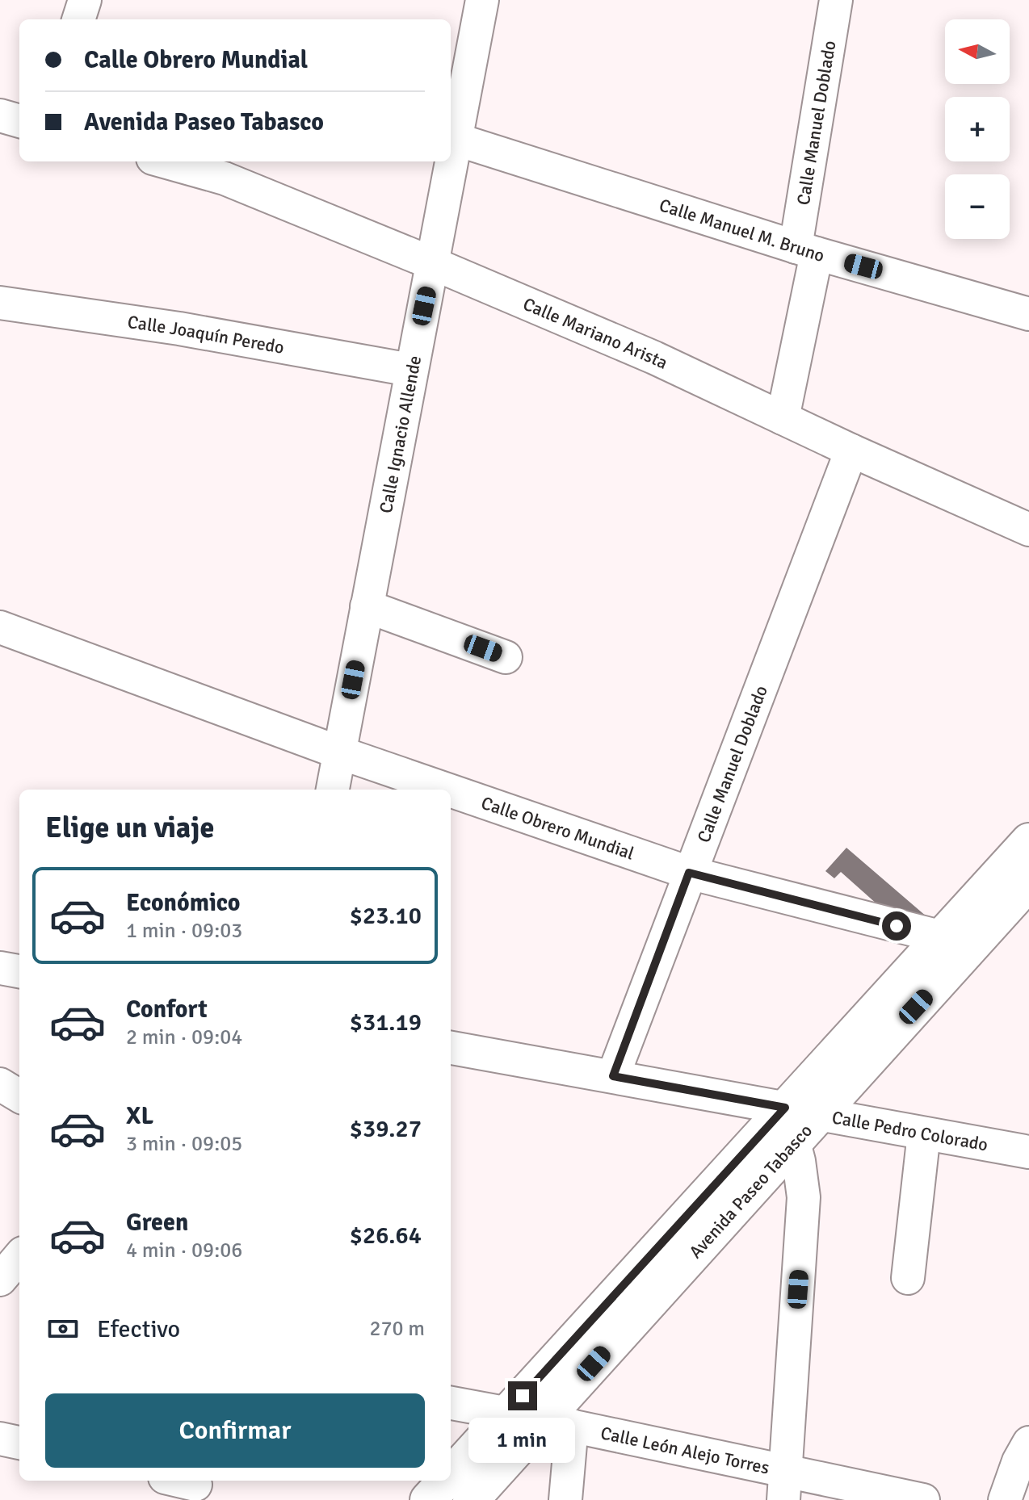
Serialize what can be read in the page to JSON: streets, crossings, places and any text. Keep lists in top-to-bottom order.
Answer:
{
  "streets": {
    "main road": ["Avenida Paseo Tabasco"],
    "street": [
      "Calle Manuel Doblado",
      "Calle Manuel M. Bruno",
      "Calle Mariano Arista",
      "Calle Joaquín Peredo",
      "Calle Ignacio Allende",
      "Calle Obrero Mundial",
      "Calle Pedro Colorado",
      "Calle León Alejo Torres"
    ]
  },
  "crossings": [
    ["Calle Manuel Doblado", "Calle Manuel M. Bruno"],
    ["Calle Manuel Doblado", "Calle Mariano Arista"],
    ["Calle Manuel Doblado", "Calle Obrero Mundial"],
    ["Calle Manuel M. Bruno", "Calle Ignacio Allende"],
    ["Calle Mariano Arista", "Calle Ignacio Allende"],
    ["Calle Joaquín Peredo", "Calle Ignacio Allende"],
    ["Calle Ignacio Allende", "Calle Obrero Mundial"],
    ["Calle Obrero Mundial", "Avenida Paseo Tabasco"],
    ["Calle Pedro Colorado", "Avenida Paseo Tabasco"],
    ["Avenida Paseo Tabasco", "Calle León Alejo Torres"]
  ],
  "north": "left",
  "page": {
    "map_buttons": ["+", "−"],
    "banner": ["Calle Obrero Mundial", "Avenida Paseo Tabasco"],
    "heading": "Elige un viaje",
    "list": [
      {
        "name": "Económico",
        "note": "1 min · 09:03",
        "value": "$23.10"
      },
      {
        "name": "Confort",
        "note": "2 min · 09:04",
        "value": "$31.19"
      },
      {
        "name": "XL",
        "note": "3 min · 09:05",
        "value": "$39.27"
      },
      {
        "name": "Green",
        "note": "4 min · 09:06",
        "value": "$26.64"
      }
    ],
    "pay": ["Efectivo", "270 m"],
    "buttons": "Confirmar",
    "bubble": "1 min"
  }
}
